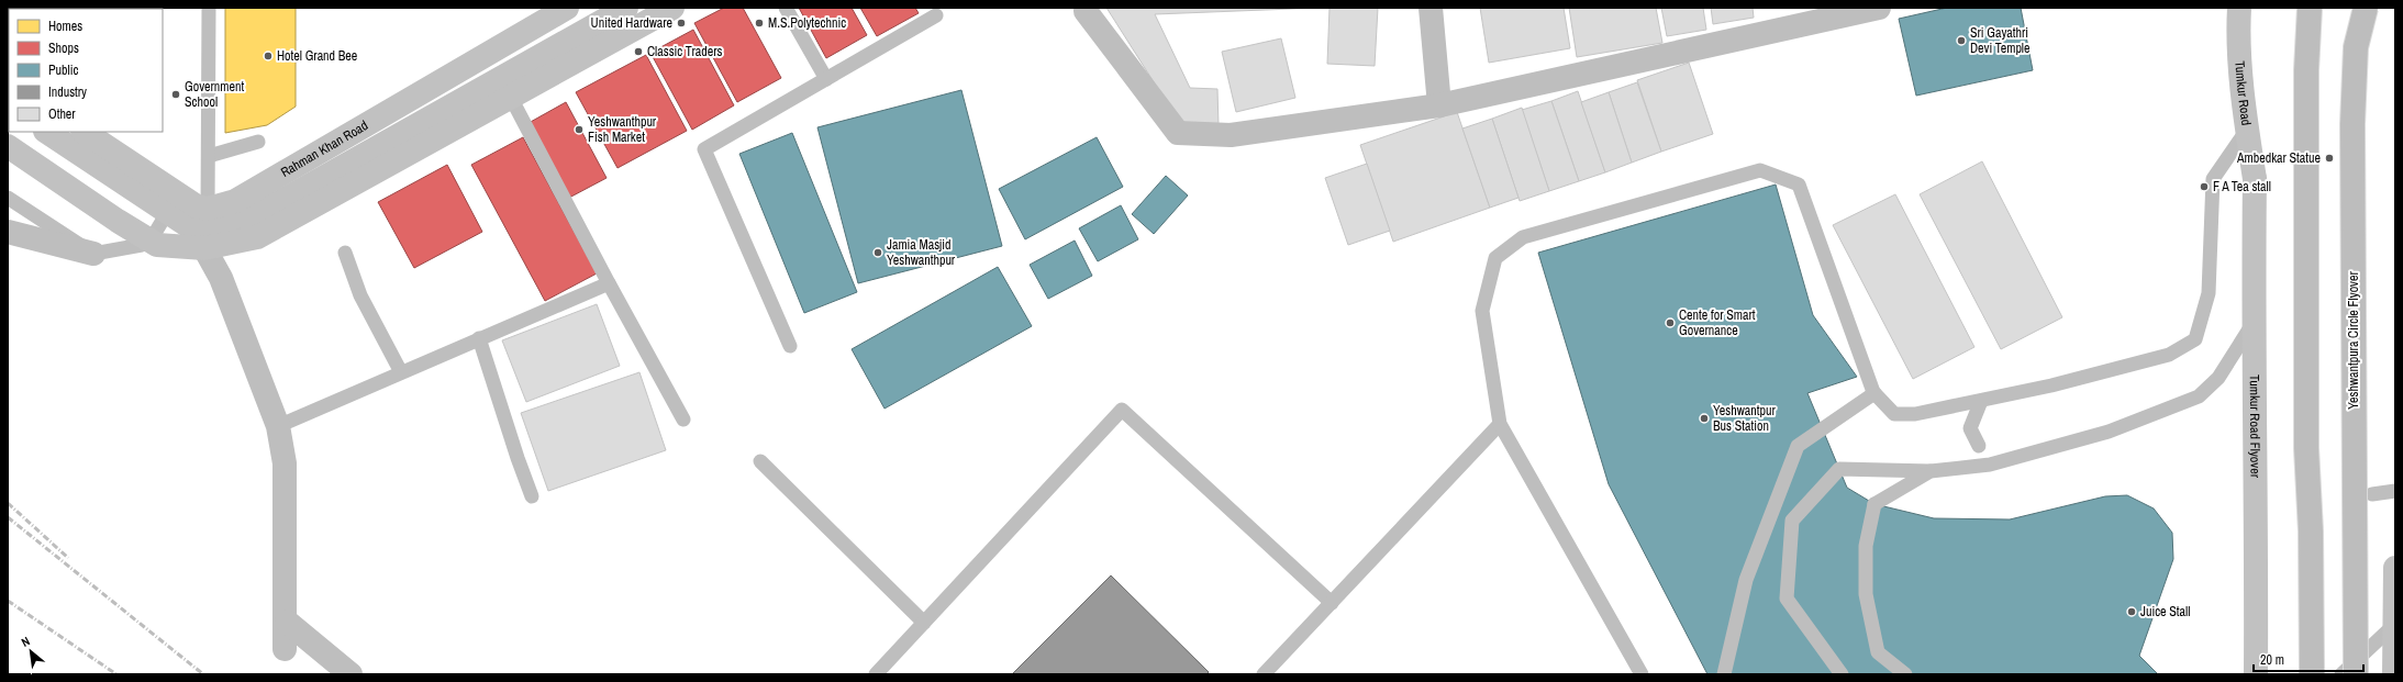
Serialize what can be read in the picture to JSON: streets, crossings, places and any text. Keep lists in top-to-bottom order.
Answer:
{
  "streets": {
    "highway": ["Yeshwantpura Circle Flyover"],
    "street": ["Tumkur Road", "Rahman Khan Road", "Tumkur Road Flyover"]
  },
  "crossings": [
    ["Tumkur Road", "Tumkur Road Flyover"]
  ],
  "places": [
    "United Hardware",
    "M.S.Polytechnic",
    "Sri Gayathri Devi Temple",
    "Classic Traders",
    "Hotel Grand Bee",
    "Government School",
    "Yeshwanthpur Fish Market",
    "Ambedkar Statue",
    "F A Tea stall",
    "Jamia Masjid Yeshwanthpur",
    "Cente for Smart Governance",
    "Yeshwantpur Bus Station",
    "Juice Stall"
  ],
  "legend": [
    "Homes",
    "Shops",
    "Public",
    "Industry",
    "Other"
  ],
  "scale_bar": "20 m",
  "north": "top left"
}
